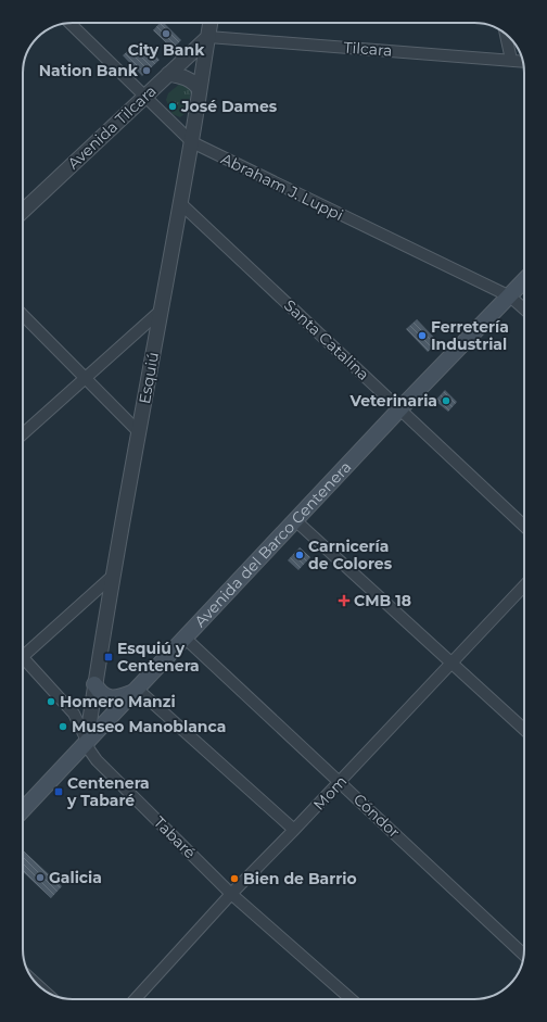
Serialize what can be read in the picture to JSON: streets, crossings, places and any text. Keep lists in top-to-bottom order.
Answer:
{
  "streets": {
    "main road": ["Avenida del Barco Centenera"],
    "street": [
      "Tilcara",
      "Avenida Tilcara",
      "Abraham J. Luppi",
      "Santa Catalina",
      "Esquiú",
      "Mom",
      "Cóndor",
      "Tabaré"
    ]
  },
  "crossings": [
    ["Tilcara", "Avenida Tilcara"],
    ["Tilcara", "Esquiú"],
    ["Avenida Tilcara", "Abraham J. Luppi"],
    ["Avenida Tilcara", "Esquiú"],
    ["Abraham J. Luppi", "Esquiú"],
    ["Abraham J. Luppi", "Avenida del Barco Centenera"],
    ["Santa Catalina", "Esquiú"],
    ["Santa Catalina", "Avenida del Barco Centenera"],
    ["Esquiú", "Avenida del Barco Centenera"],
    ["Esquiú", "Tabaré"],
    ["Avenida del Barco Centenera", "Cóndor"],
    ["Avenida del Barco Centenera", "Tabaré"],
    ["Mom", "Cóndor"],
    ["Mom", "Tabaré"]
  ],
  "places": {
    "other": [
      "City Bank",
      "Nation Bank",
      "José Dames",
      "Ferretería Industrial",
      "Veterinaria",
      "Carnicería de Colores",
      "Homero Manzi",
      "Museo Manoblanca",
      "Galicia",
      "Bien de Barrio"
    ],
    "health": ["CMB 18"],
    "transit": ["Esquiú y Centenera", "Centenera y Tabaré"]
  }
}
